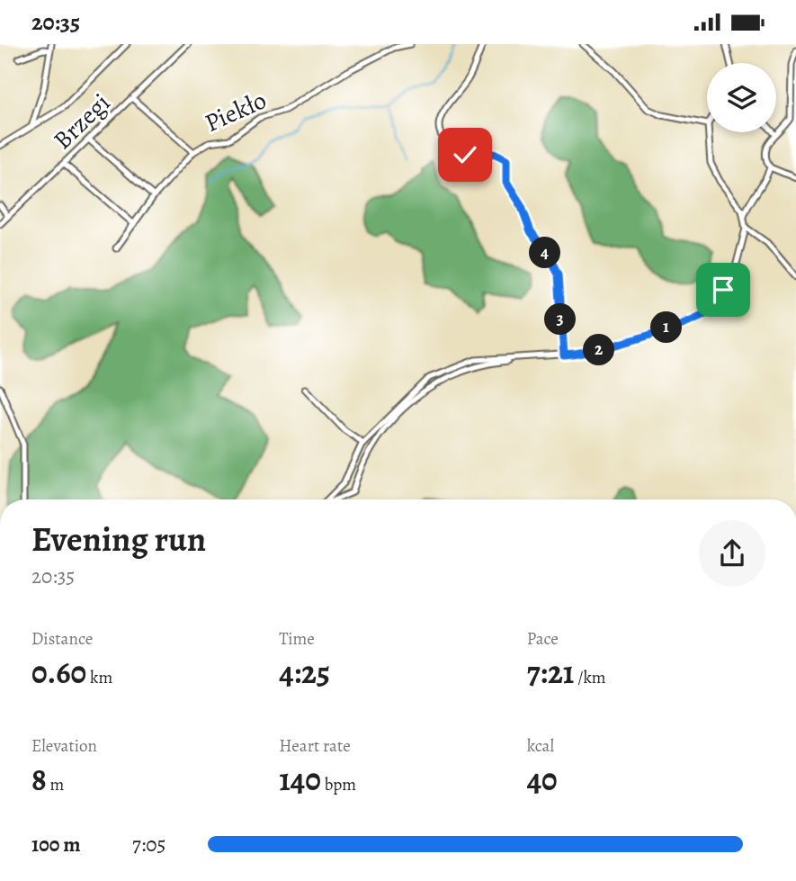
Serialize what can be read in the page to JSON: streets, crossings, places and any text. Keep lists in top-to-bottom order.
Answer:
{
  "streets": {
    "street": ["Piekło", "Brzegi"]
  },
  "page": {
    "status": "20:35",
    "pins": [
      "4",
      "3",
      "1",
      "2"
    ],
    "heading": ["Evening run", "20:35"],
    "stats": [
      ["Distance", "0.60 km"],
      ["Time", "4:25"],
      ["Pace", "7:21 /km"],
      ["Elevation", "8 m"],
      ["Heart rate", "140 bpm"],
      ["kcal", "40"]
    ],
    "list": [
      {
        "name": "100 m",
        "note": "7:05"
      }
    ]
  }
}
